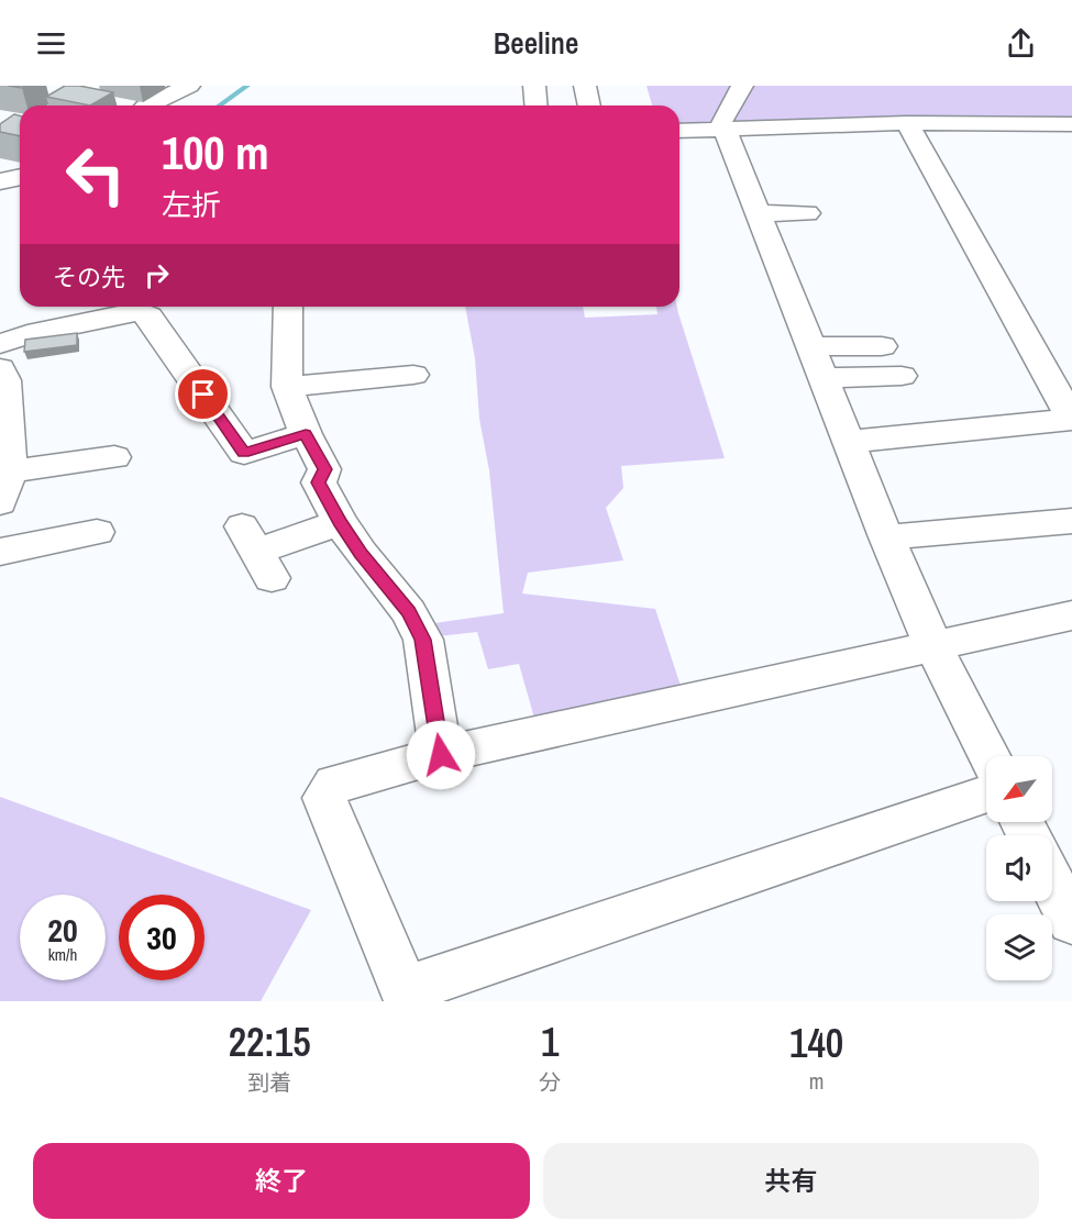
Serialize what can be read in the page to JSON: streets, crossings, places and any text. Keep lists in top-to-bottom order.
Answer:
{
  "north": "bottom left",
  "page": {
    "header": "Beeline",
    "turn": ["100 m", "左折"],
    "then": "その先",
    "speed": "20 km/h",
    "limit": "30",
    "eta": [
      "22:15",
      "到着",
      "1",
      "分",
      "140",
      "m"
    ],
    "buttons": ["終了", "共有"]
  }
}
